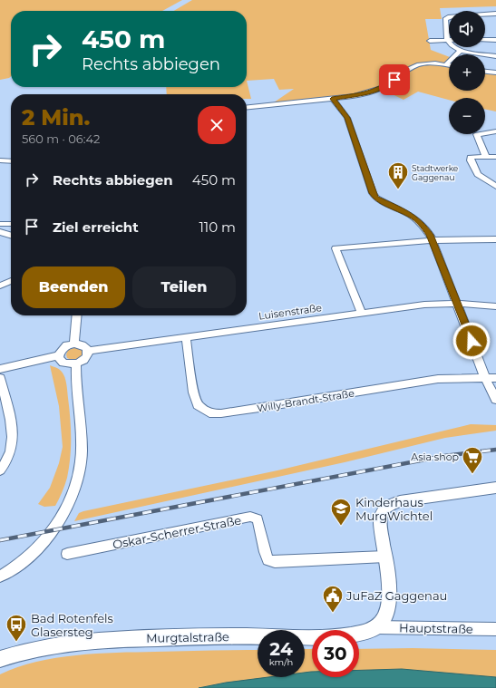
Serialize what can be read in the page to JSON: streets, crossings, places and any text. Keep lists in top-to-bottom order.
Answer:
{
  "streets": {
    "street": [
      "Luisenstraße",
      "Willy-Brandt-Straße",
      "Oskar-Scherrer-Straße",
      "Hauptstraße",
      "Murgtalstraße"
    ]
  },
  "crossings": [
    ["Luisenstraße", "Willy-Brandt-Straße"],
    ["Hauptstraße", "Murgtalstraße"]
  ],
  "places": {
    "building": ["Stadtwerke Gaggenau"],
    "supermarket": ["Asia shop"],
    "school or university": ["Kinderhaus MurgWichtel"],
    "public building": ["JuFaZ Gaggenau"],
    "bus stop": ["Bad Rotenfels Glasersteg"]
  },
  "page": {
    "map_buttons": ["+", "−"],
    "turn": ["450 m", "Rechts abbiegen"],
    "heading": ["2 Min.", "560 m · 06:42"],
    "list": [
      {
        "name": "Rechts abbiegen",
        "value": "450 m"
      },
      {
        "name": "Ziel erreicht",
        "value": "110 m"
      }
    ],
    "buttons": ["Beenden", "Teilen"],
    "speed": "24 km/h",
    "limit": "30"
  }
}
